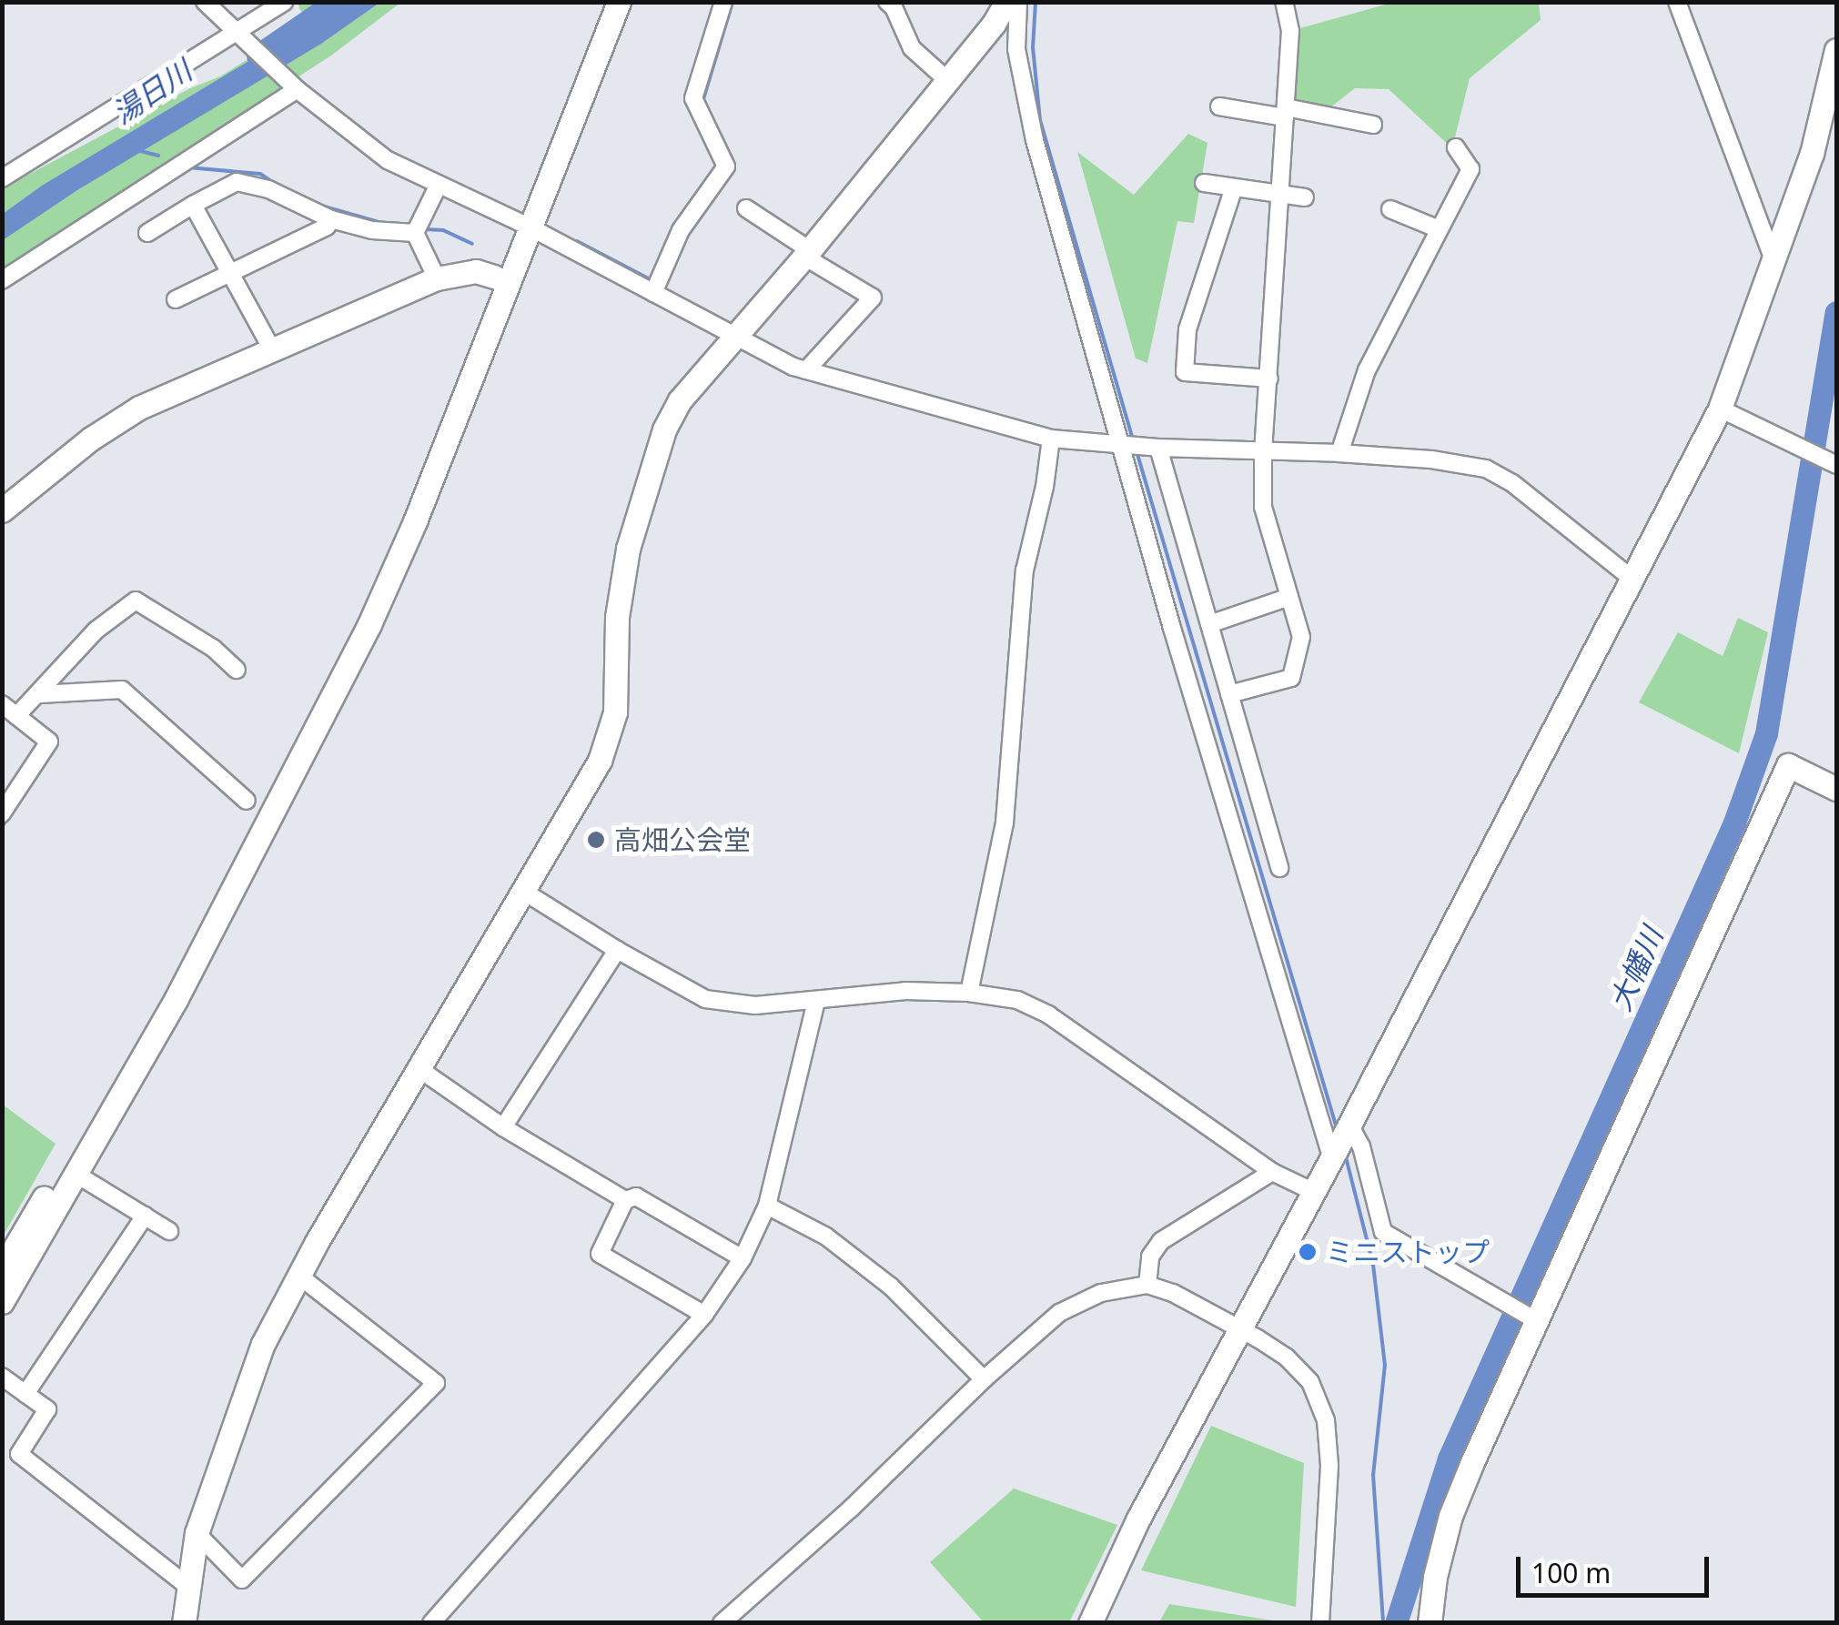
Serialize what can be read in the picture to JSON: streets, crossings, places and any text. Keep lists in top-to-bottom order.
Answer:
{
  "water": ["湯日川", "大幡川"],
  "places": ["高畑公会堂", "ミニストップ"],
  "scale_bar": "100 m"
}
